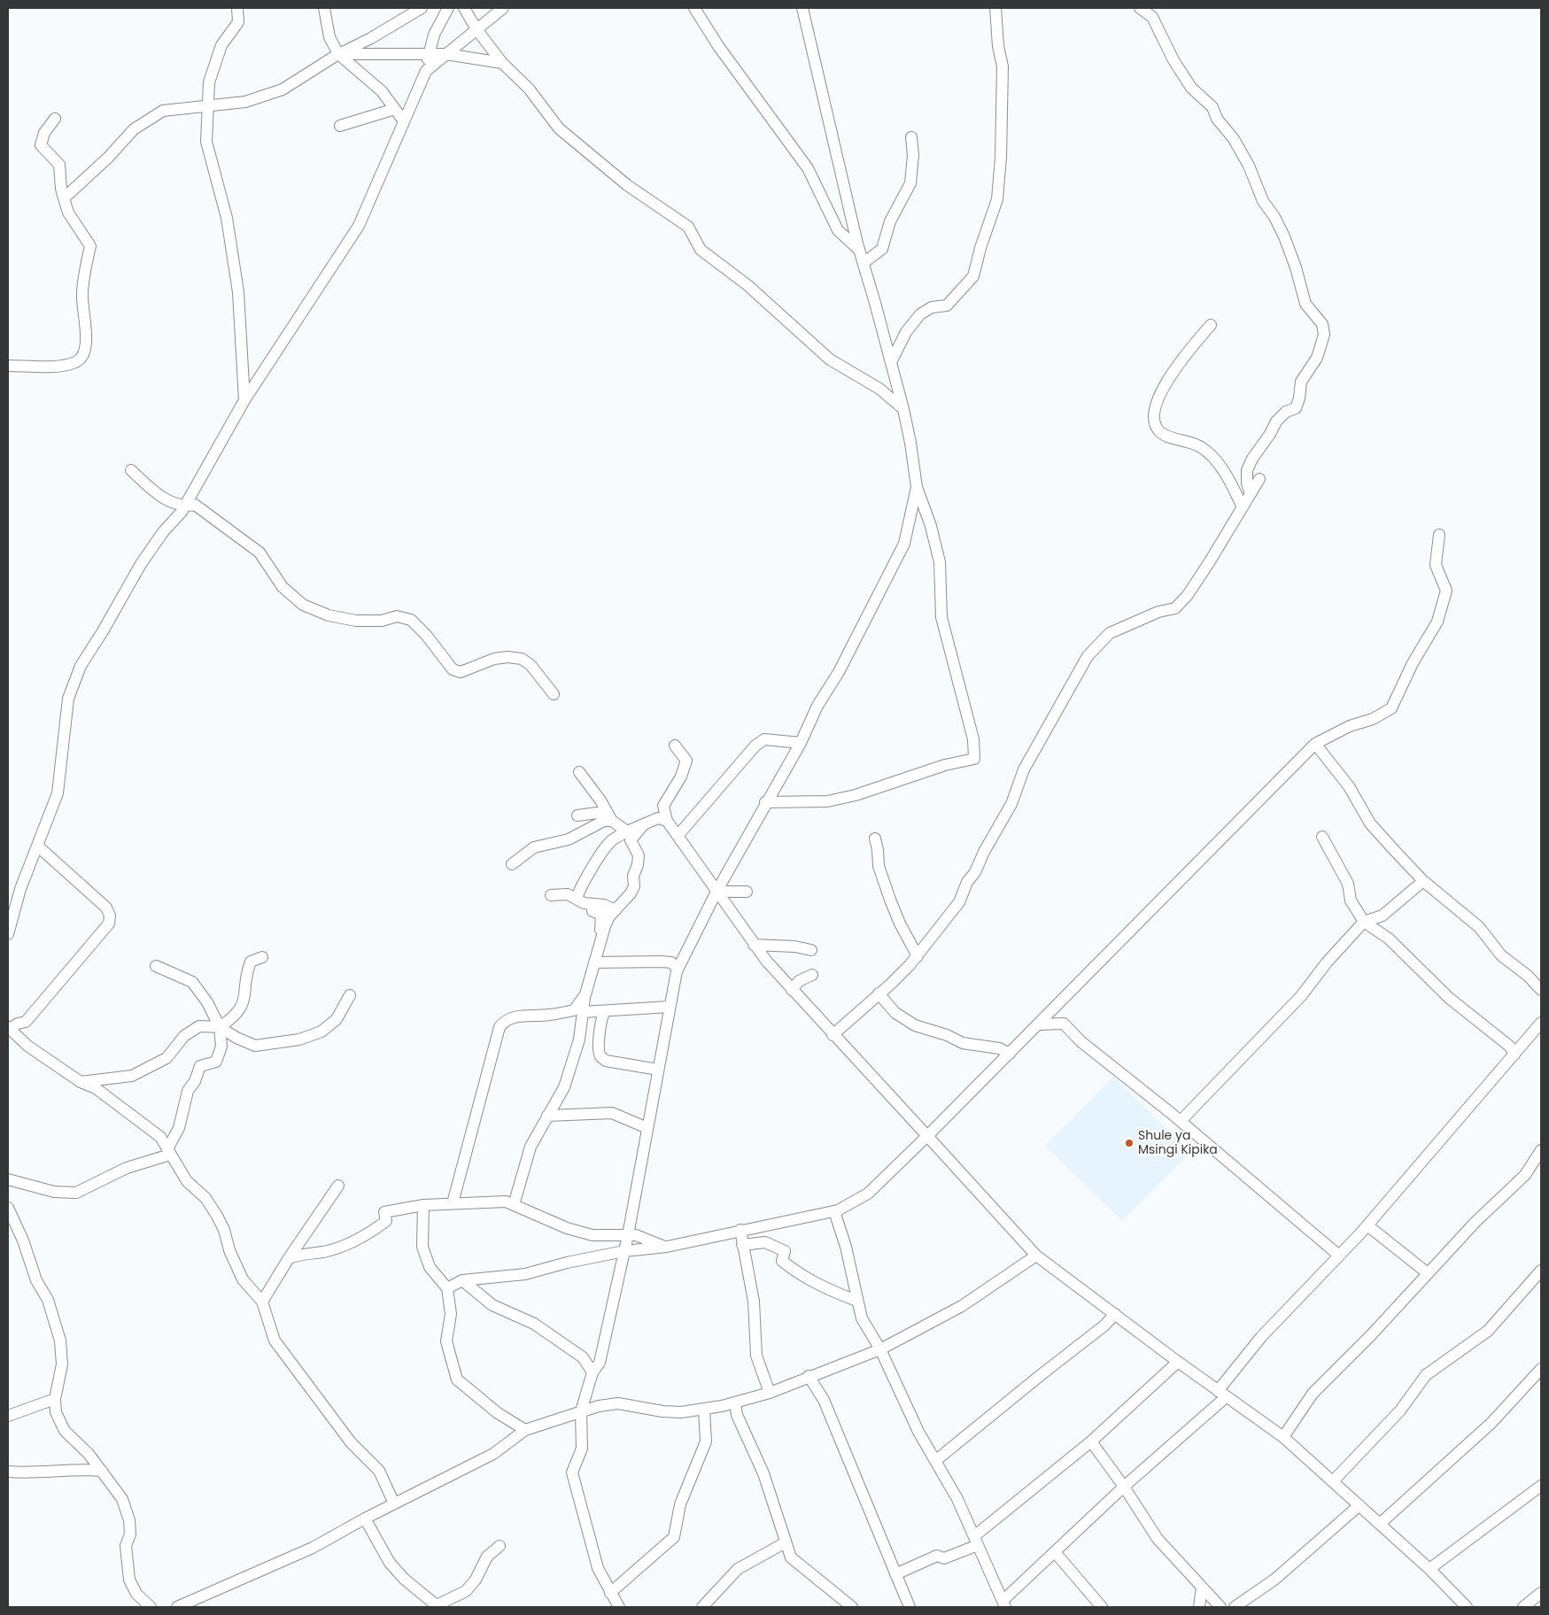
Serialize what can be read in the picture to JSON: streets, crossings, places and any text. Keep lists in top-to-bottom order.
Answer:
{
  "places": ["Shule ya Msingi Kipika"]
}
